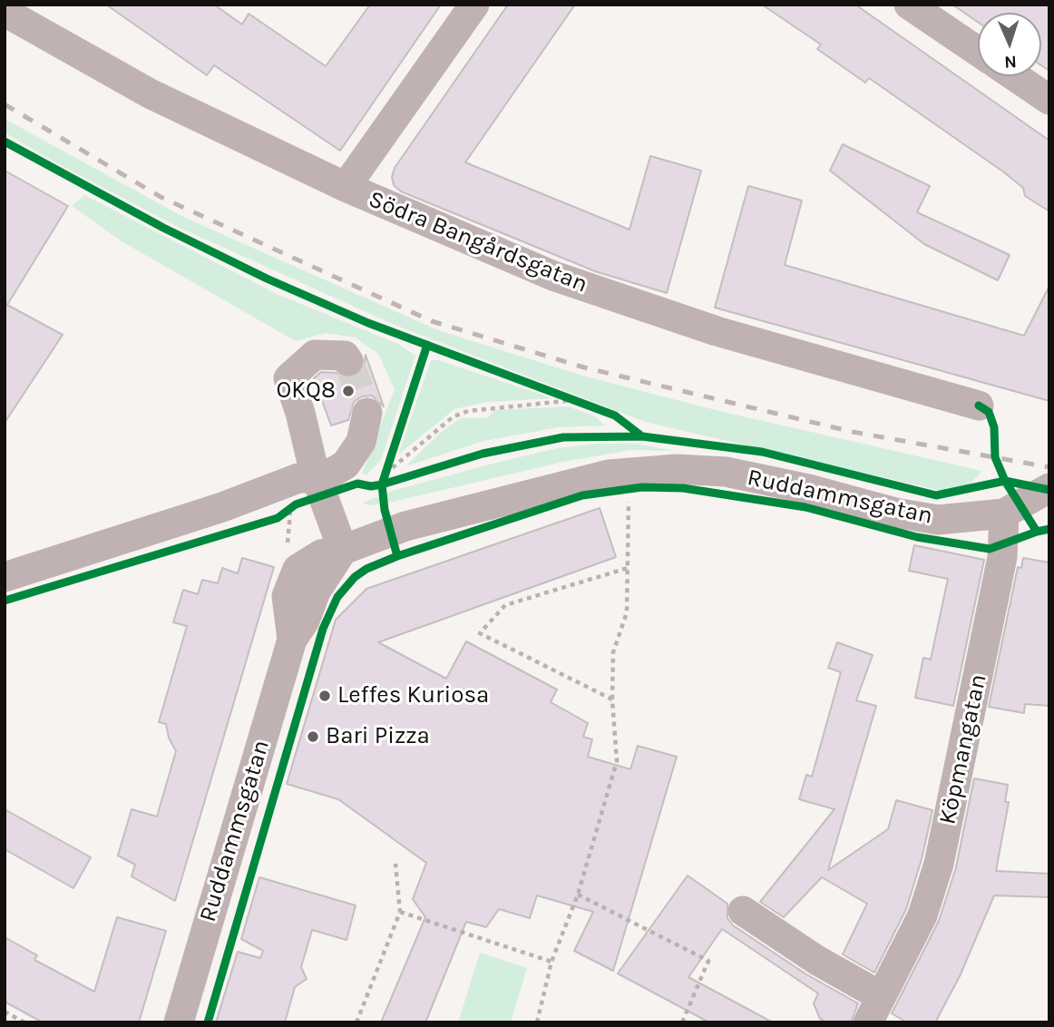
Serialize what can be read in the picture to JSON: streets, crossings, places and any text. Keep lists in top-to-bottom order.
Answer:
{
  "streets": {
    "street": ["Södra Bangårdsgatan", "Ruddammsgatan", "Köpmangatan"]
  },
  "crossings": [
    ["Ruddammsgatan", "Köpmangatan"]
  ],
  "places": ["OKQ8", "Leffes Kuriosa", "Bari Pizza"],
  "north": "bottom"
}
